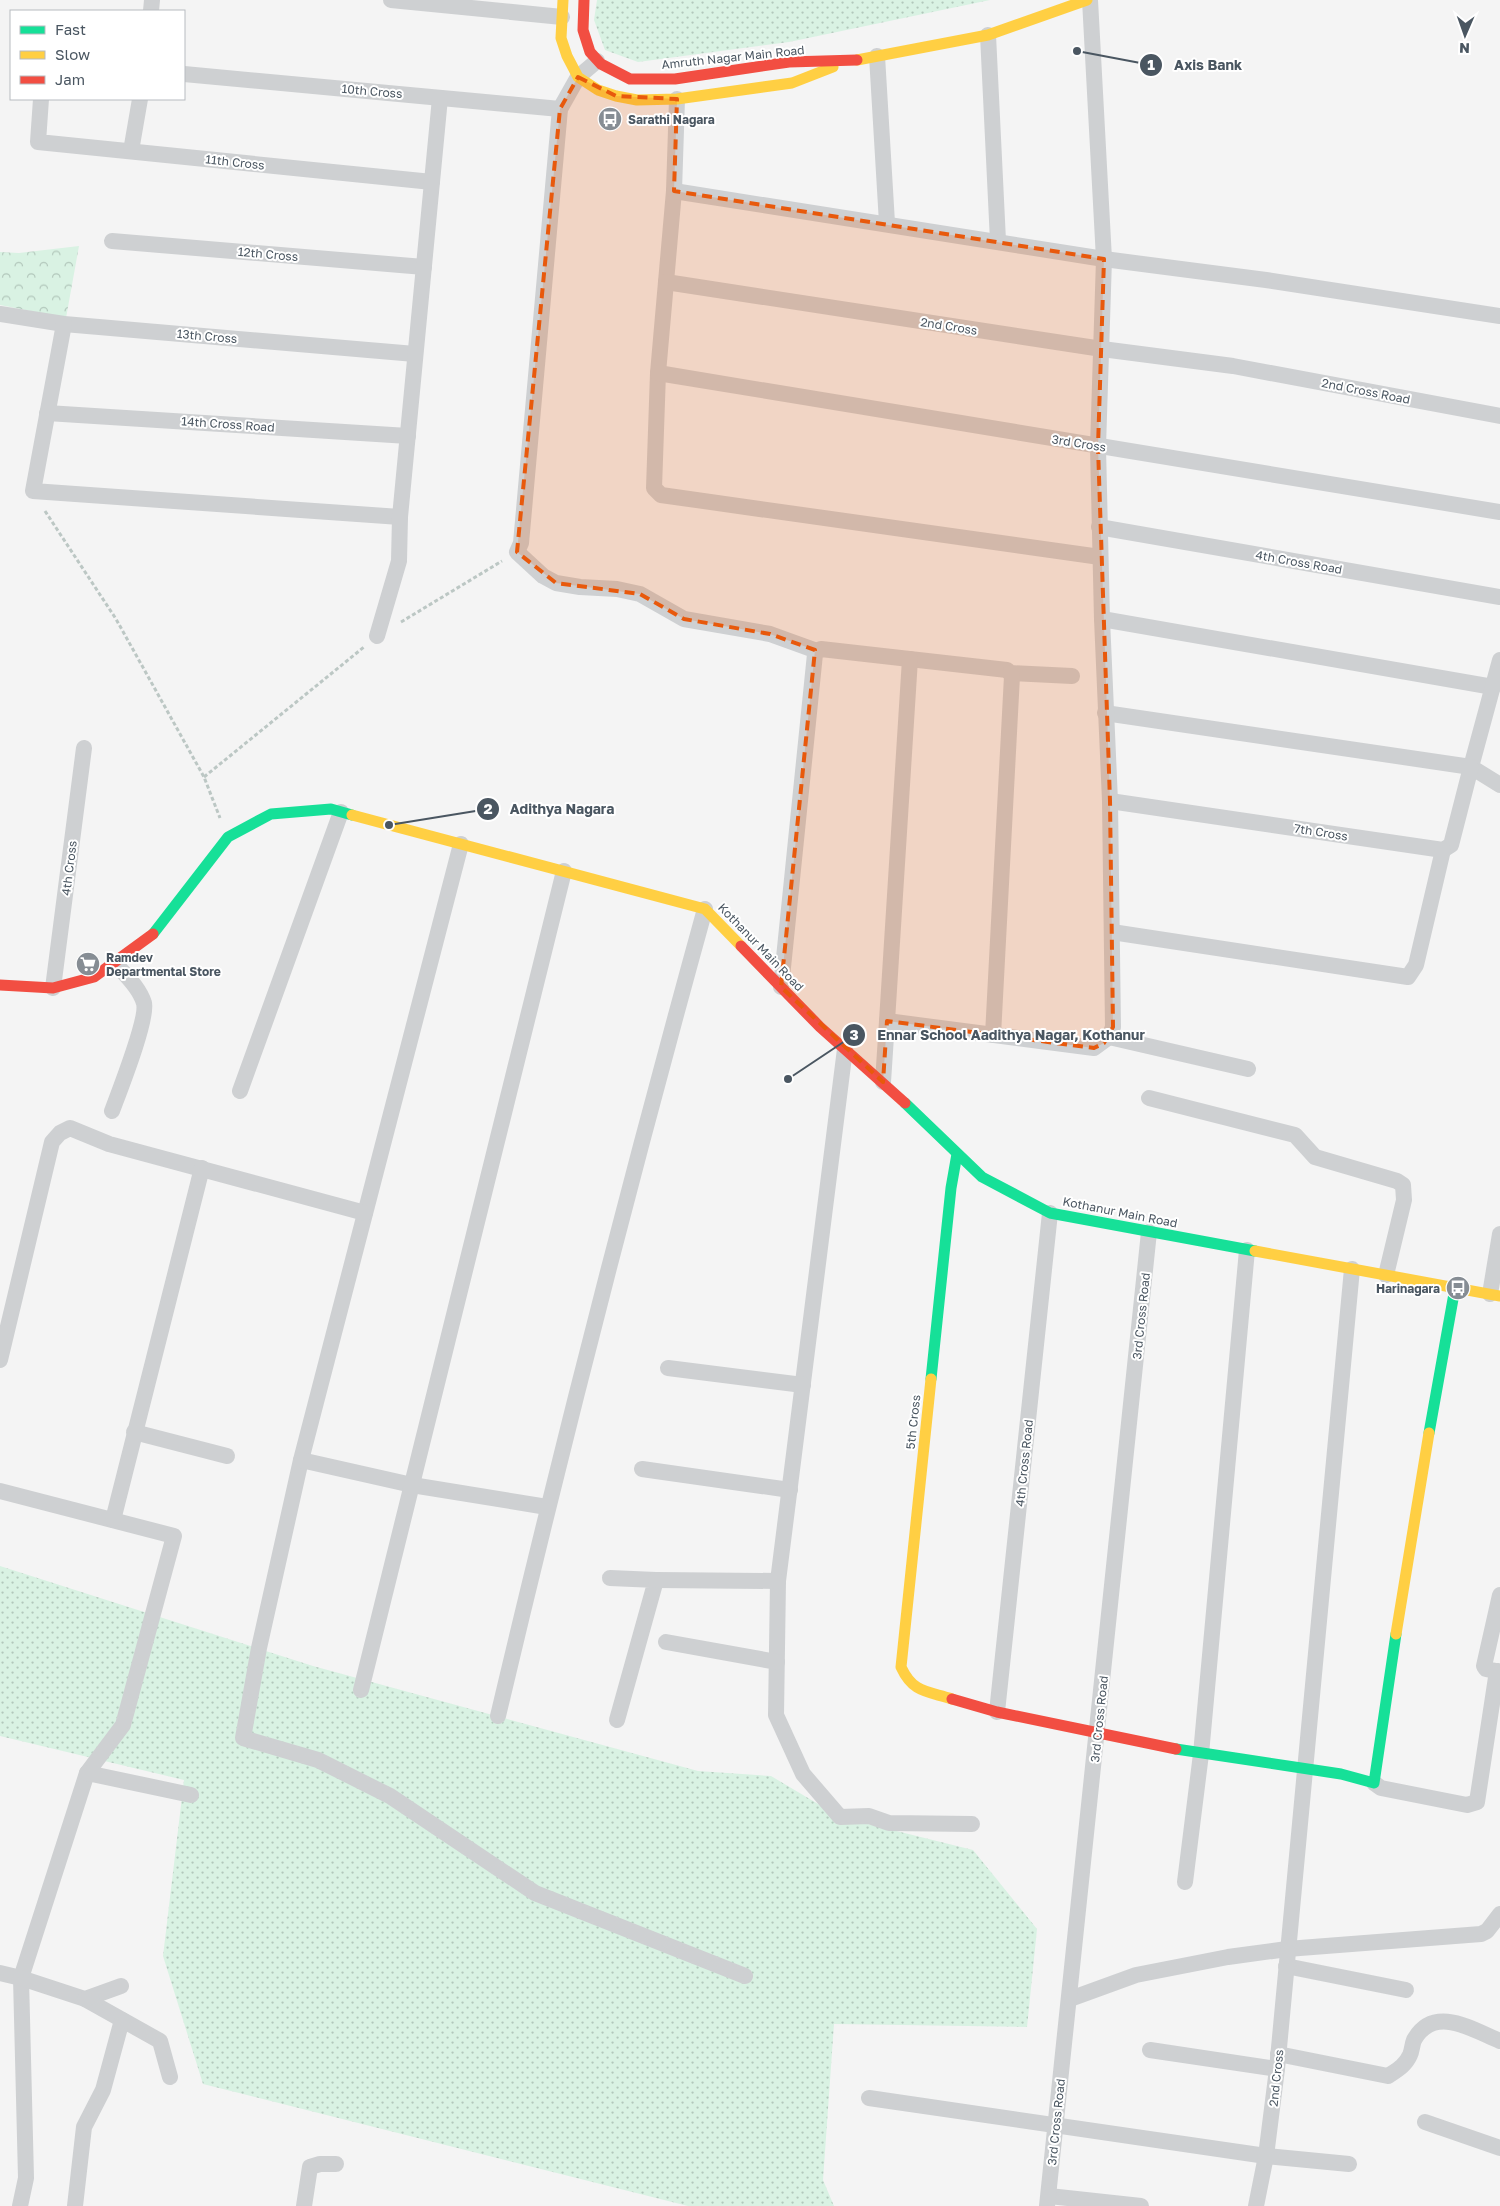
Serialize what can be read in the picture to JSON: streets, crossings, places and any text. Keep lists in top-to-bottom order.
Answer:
{
  "streets": {
    "street": [
      "Amruth Nagar Main Road",
      "10th Cross",
      "11th Cross",
      "12th Cross",
      "2nd Cross",
      "13th Cross",
      "2nd Cross Road",
      "14th Cross Road",
      "3rd Cross",
      "4th Cross Road",
      "7th Cross",
      "4th Cross",
      "Kothanur Main Road",
      "3rd Cross Road",
      "5th Cross"
    ]
  },
  "crossings": [
    ["2nd Cross", "2nd Cross Road"],
    ["2nd Cross", "Kothanur Main Road"],
    ["4th Cross Road", "Kothanur Main Road"],
    ["4th Cross Road", "5th Cross"],
    ["4th Cross", "Kothanur Main Road"],
    ["Kothanur Main Road", "3rd Cross Road"],
    ["Kothanur Main Road", "5th Cross"]
  ],
  "places": {
    "other": ["Axis Bank", "Adithya Nagara", "Ennar School Aadithya Nagar, Kothanur"],
    "bus stop": ["Sarathi Nagara", "Harinagara"],
    "supermarket": ["Ramdev Departmental Store"]
  },
  "legend": ["Fast", "Slow", "Jam"],
  "north": "bottom"
}
